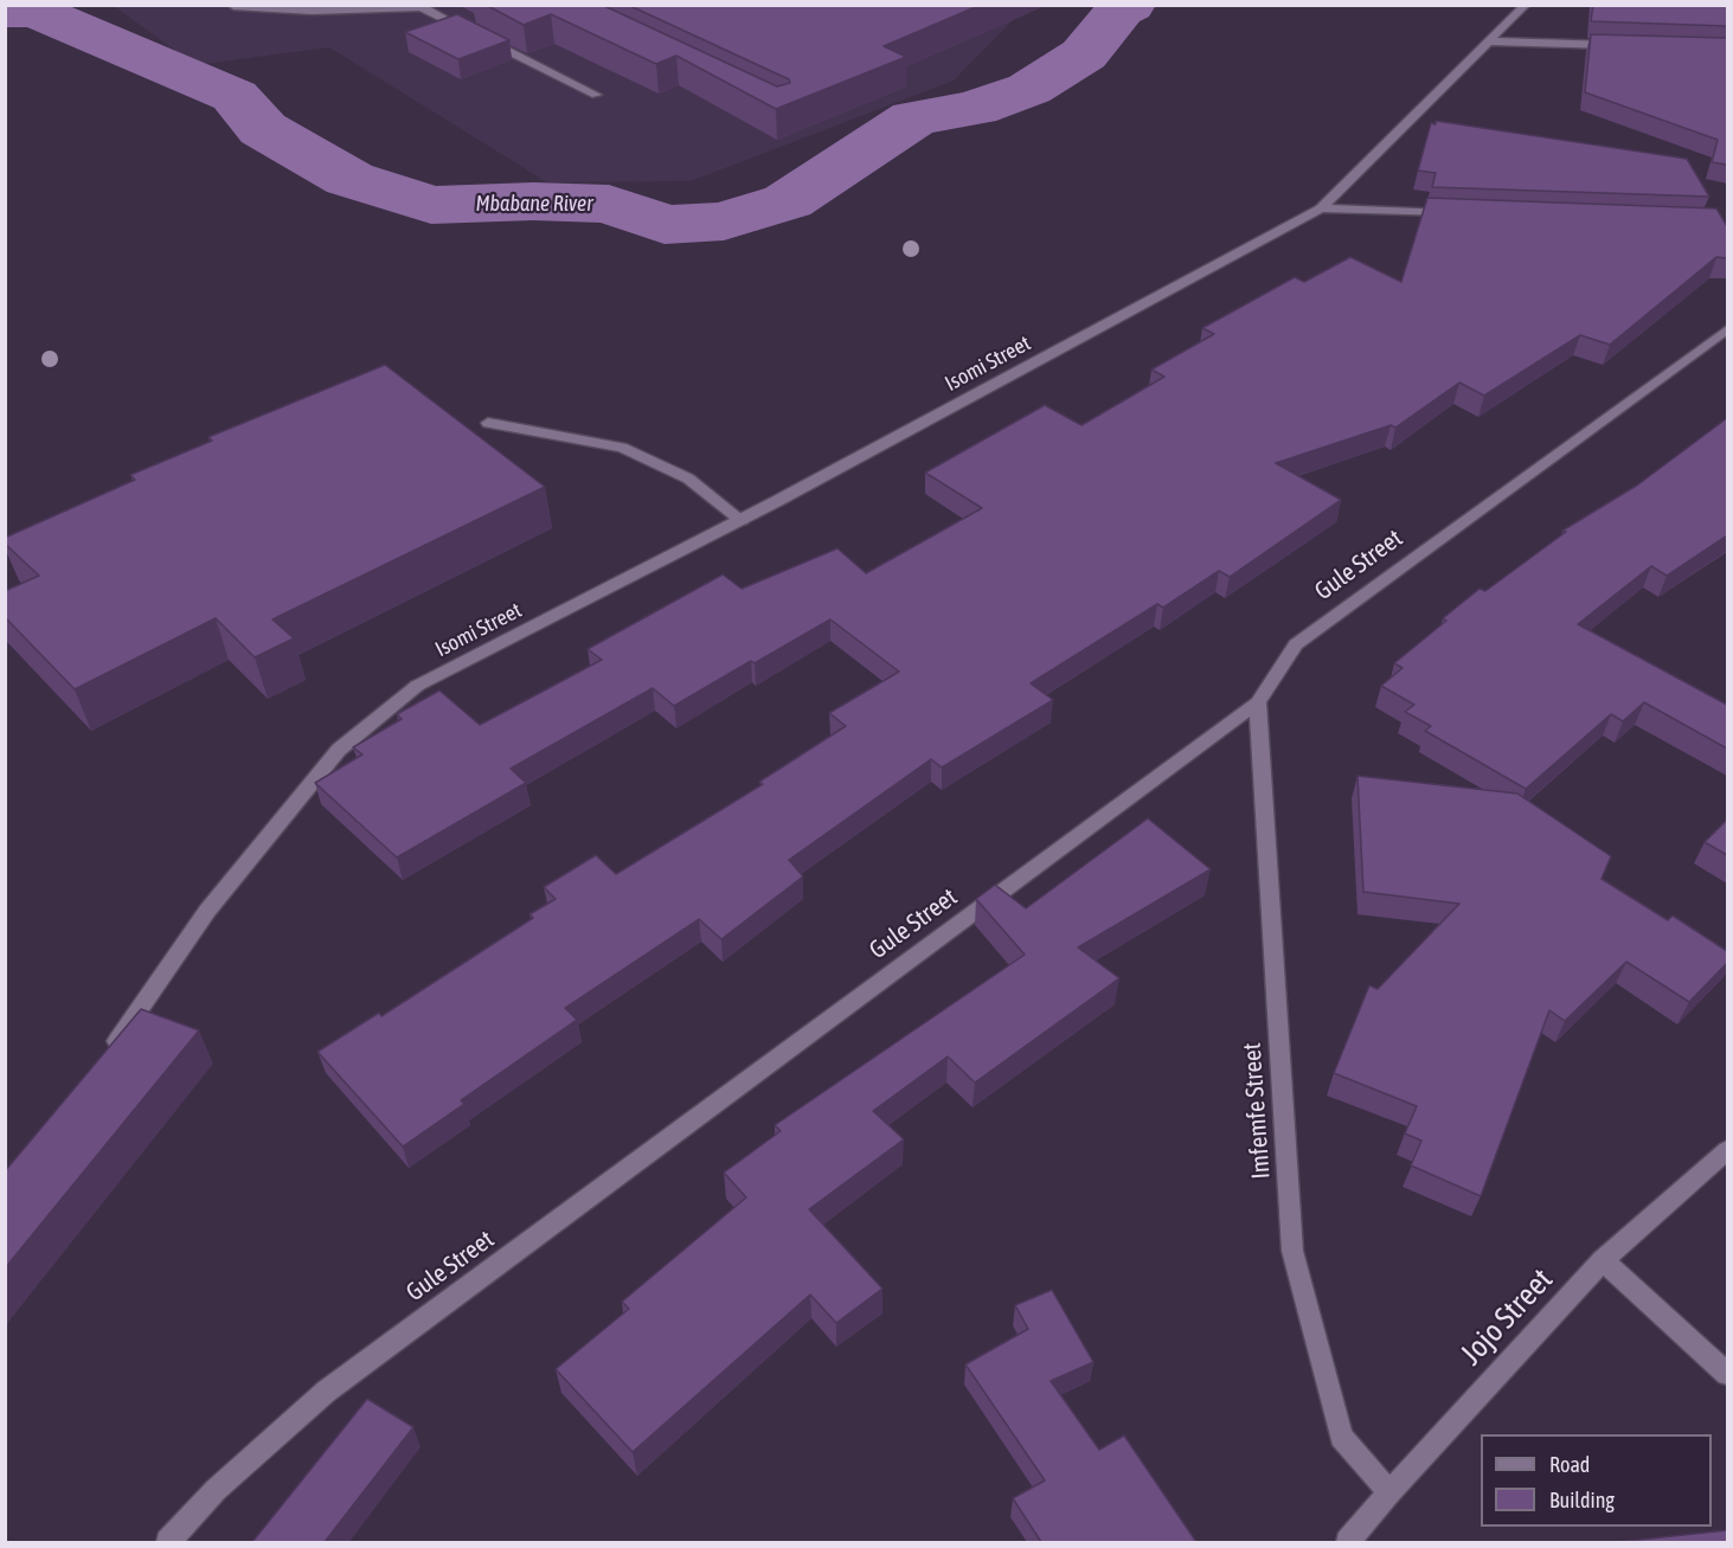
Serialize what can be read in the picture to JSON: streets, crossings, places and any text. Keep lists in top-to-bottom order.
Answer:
{
  "streets": {
    "street": [
      "Isomi Street",
      "Gule Street",
      "Imfemfe Street",
      "Jojo Street"
    ]
  },
  "crossings": [
    ["Gule Street", "Imfemfe Street"],
    ["Imfemfe Street", "Jojo Street"]
  ],
  "water": ["Mbabane River"],
  "legend": ["Road", "Building"]
}
